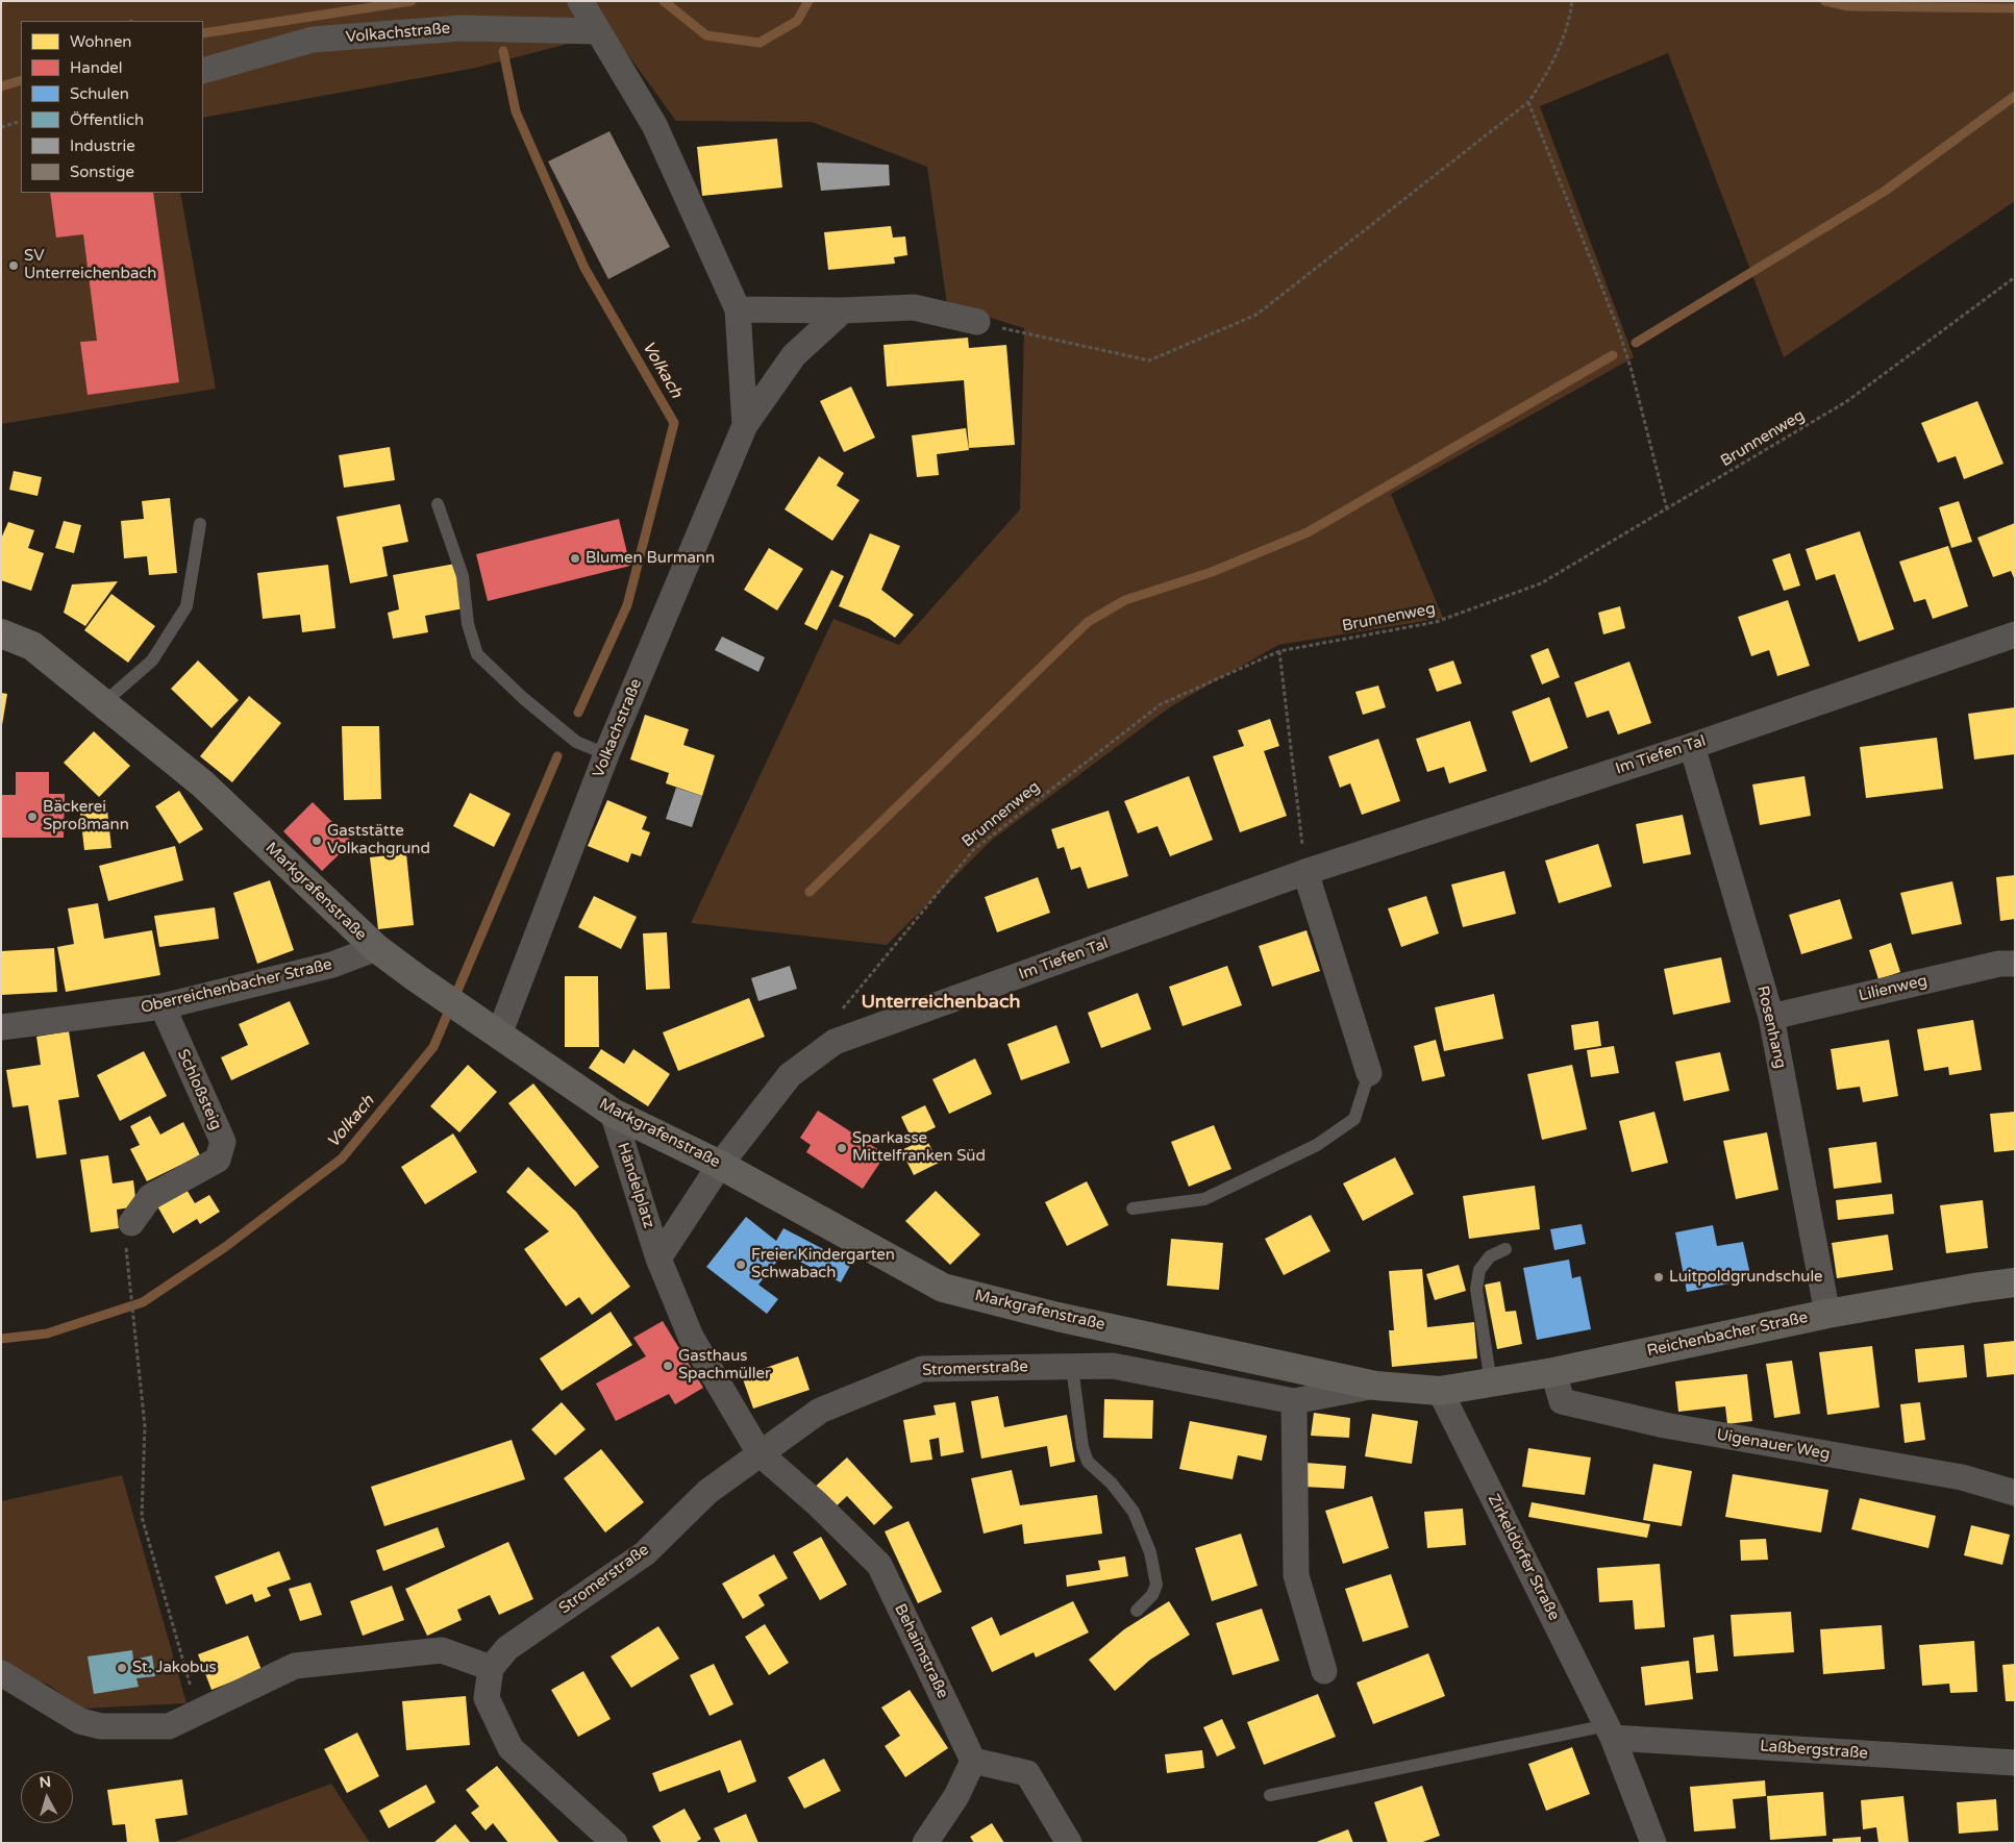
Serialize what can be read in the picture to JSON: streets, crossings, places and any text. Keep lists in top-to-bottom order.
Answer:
{
  "streets": {
    "main road": ["Markgrafenstraße", "Reichenbacher Straße"],
    "street": [
      "Volkachstraße",
      "Im Tiefen Tal",
      "Oberreichenbacher Straße",
      "Lilienweg",
      "Rosenhang",
      "Schloßsteig",
      "Händelplatz",
      "Stromerstraße",
      "Uigenauer Weg",
      "Zirkeldörfer Straße",
      "Behaimstraße",
      "Laßbergstraße"
    ],
    "path": ["Brunnenweg"]
  },
  "crossings": [
    ["Volkachstraße", "Markgrafenstraße"],
    ["Brunnenweg", "Im Tiefen Tal"],
    ["Im Tiefen Tal", "Markgrafenstraße"],
    ["Im Tiefen Tal", "Rosenhang"],
    ["Im Tiefen Tal", "Händelplatz"],
    ["Markgrafenstraße", "Oberreichenbacher Straße"],
    ["Markgrafenstraße", "Händelplatz"],
    ["Markgrafenstraße", "Reichenbacher Straße"],
    ["Markgrafenstraße", "Stromerstraße"],
    ["Markgrafenstraße", "Zirkeldörfer Straße"],
    ["Oberreichenbacher Straße", "Schloßsteig"],
    ["Lilienweg", "Rosenhang"],
    ["Rosenhang", "Reichenbacher Straße"],
    ["Händelplatz", "Stromerstraße"],
    ["Händelplatz", "Behaimstraße"],
    ["Reichenbacher Straße", "Uigenauer Weg"],
    ["Reichenbacher Straße", "Zirkeldörfer Straße"],
    ["Stromerstraße", "Behaimstraße"],
    ["Zirkeldörfer Straße", "Laßbergstraße"]
  ],
  "districts": ["Unterreichenbach"],
  "water": ["Volkach"],
  "places": [
    "SV Unterreichenbach",
    "Blumen Burmann",
    "Bäckerei Sproßmann",
    "Gaststätte Volkachgrund",
    "Sparkasse Mittelfranken Süd",
    "Freier Kindergarten Schwabach",
    "Luitpoldgrundschule",
    "Gasthaus Spachmüller",
    "St. Jakobus"
  ],
  "legend": [
    "Wohnen",
    "Handel",
    "Schulen",
    "Öffentlich",
    "Industrie",
    "Sonstige"
  ],
  "north": "top"
}
